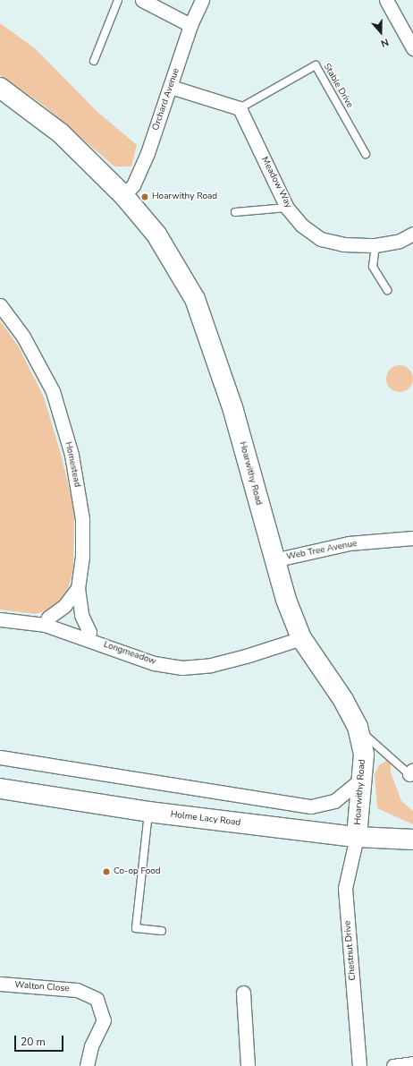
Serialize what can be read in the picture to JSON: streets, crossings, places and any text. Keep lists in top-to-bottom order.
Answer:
{
  "streets": {
    "street": [
      "Orchard Avenue",
      "Meadow Way",
      "Homestead",
      "Hoarwithy Road",
      "Web Tree Avenue",
      "Longmeadow",
      "Holme Lacy Road",
      "Chestnut Drive",
      "Walton Close"
    ],
    "lane": ["Stable Drive"]
  },
  "crossings": [
    ["Stable Drive", "Meadow Way"],
    ["Orchard Avenue", "Hoarwithy Road"],
    ["Homestead", "Longmeadow"],
    ["Hoarwithy Road", "Web Tree Avenue"],
    ["Hoarwithy Road", "Longmeadow"],
    ["Hoarwithy Road", "Holme Lacy Road"],
    ["Hoarwithy Road", "Chestnut Drive"],
    ["Holme Lacy Road", "Chestnut Drive"]
  ],
  "places": ["Hoarwithy Road", "Co-op Food"],
  "scale_bar": "20 m",
  "north": "bottom"
}
